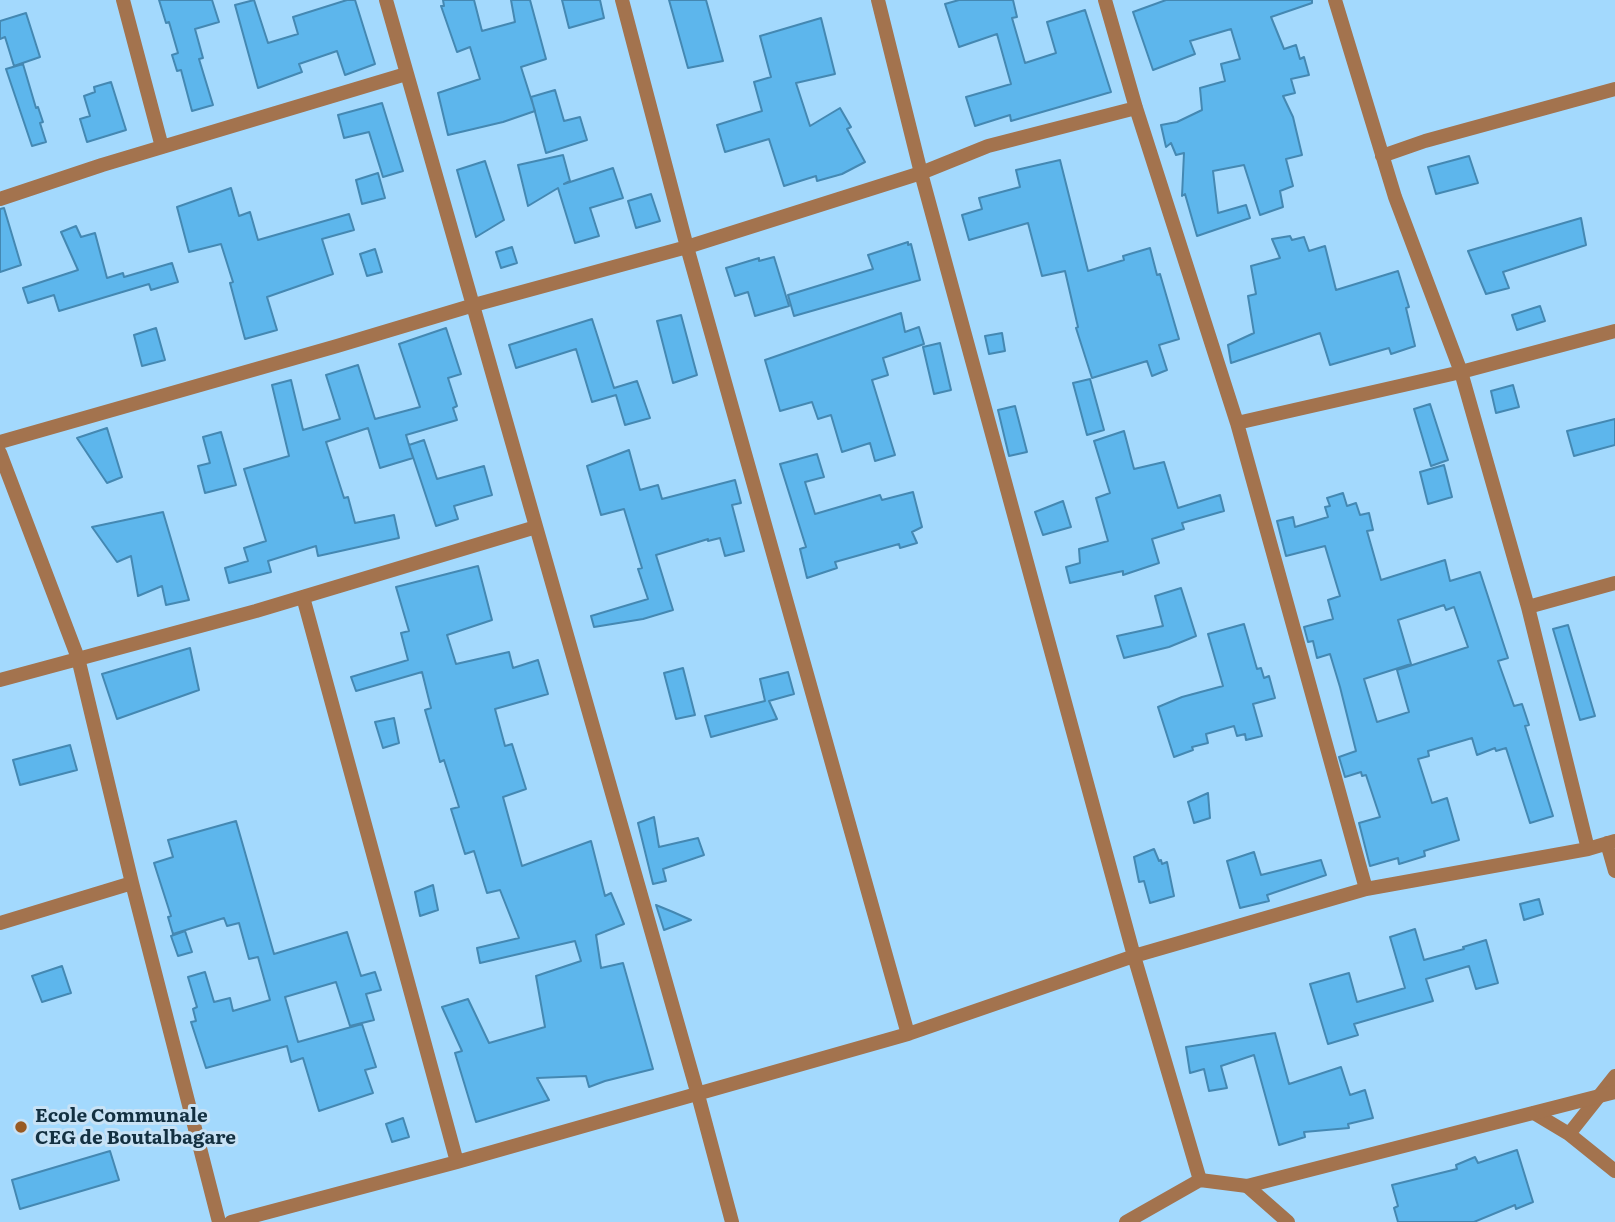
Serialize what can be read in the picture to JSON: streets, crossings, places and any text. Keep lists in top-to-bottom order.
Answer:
{
  "places": ["Ecole Communale CEG de Boutalbagare"]
}
